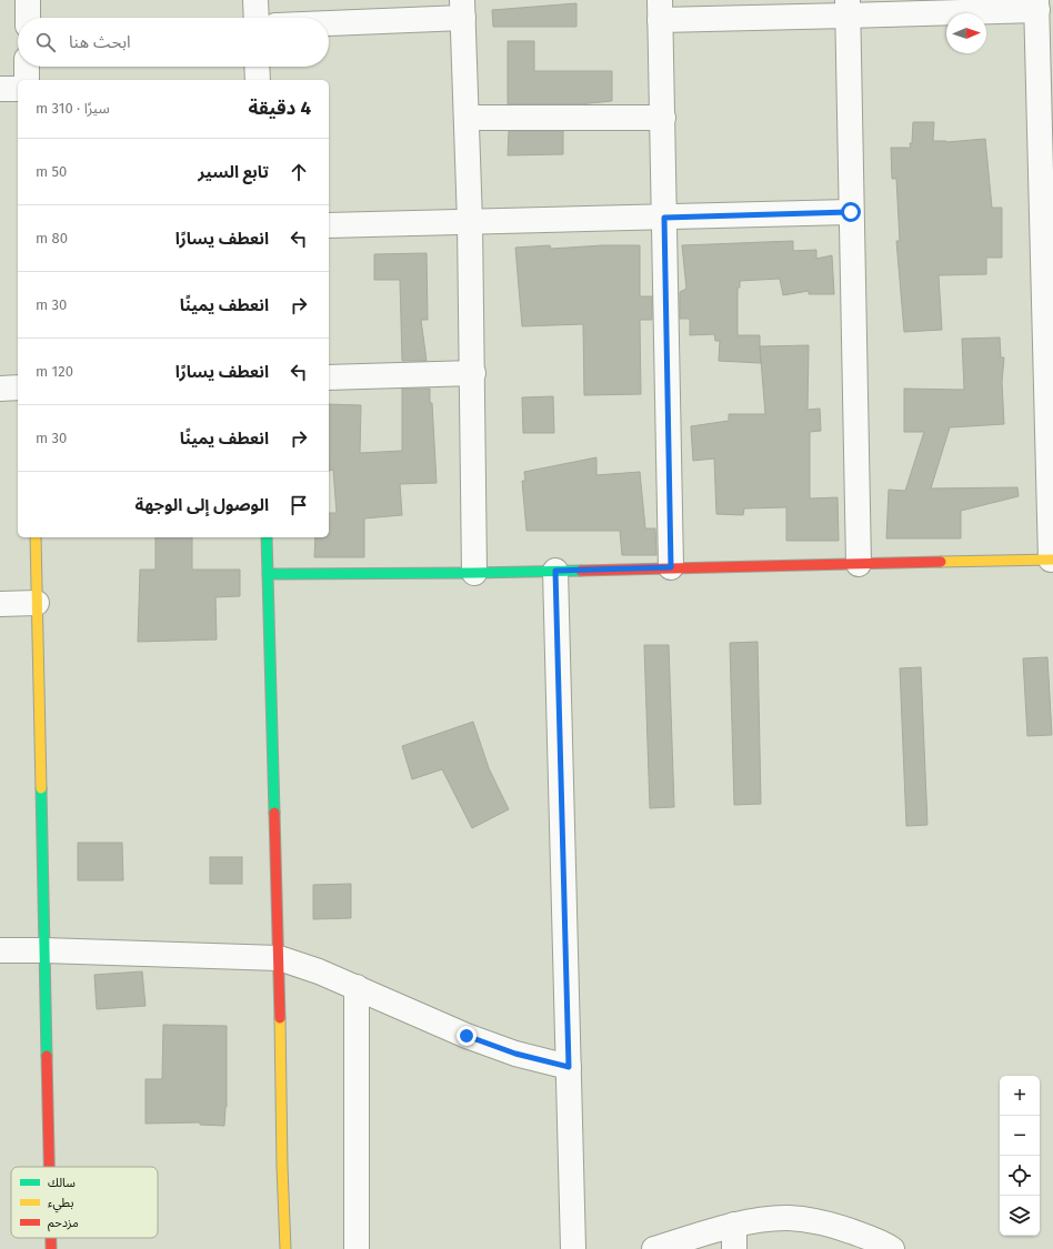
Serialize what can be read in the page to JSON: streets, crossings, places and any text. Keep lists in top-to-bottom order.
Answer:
{
  "legend": ["سالك", "بطيء", "مزدحم"],
  "north": "right",
  "page": {
    "search": "ابحث هنا",
    "heading": ["4 دقيقة", "سيرًا · 310 m"],
    "list": [
      ["تابع السير", "50 m"],
      ["انعطف يسارًا", "80 m"],
      ["انعطف يمينًا", "30 m"],
      ["انعطف يسارًا", "120 m"],
      ["انعطف يمينًا", "30 m"],
      "الوصول إلى الوجهة"
    ],
    "map_buttons": ["+", "−"]
  }
}
